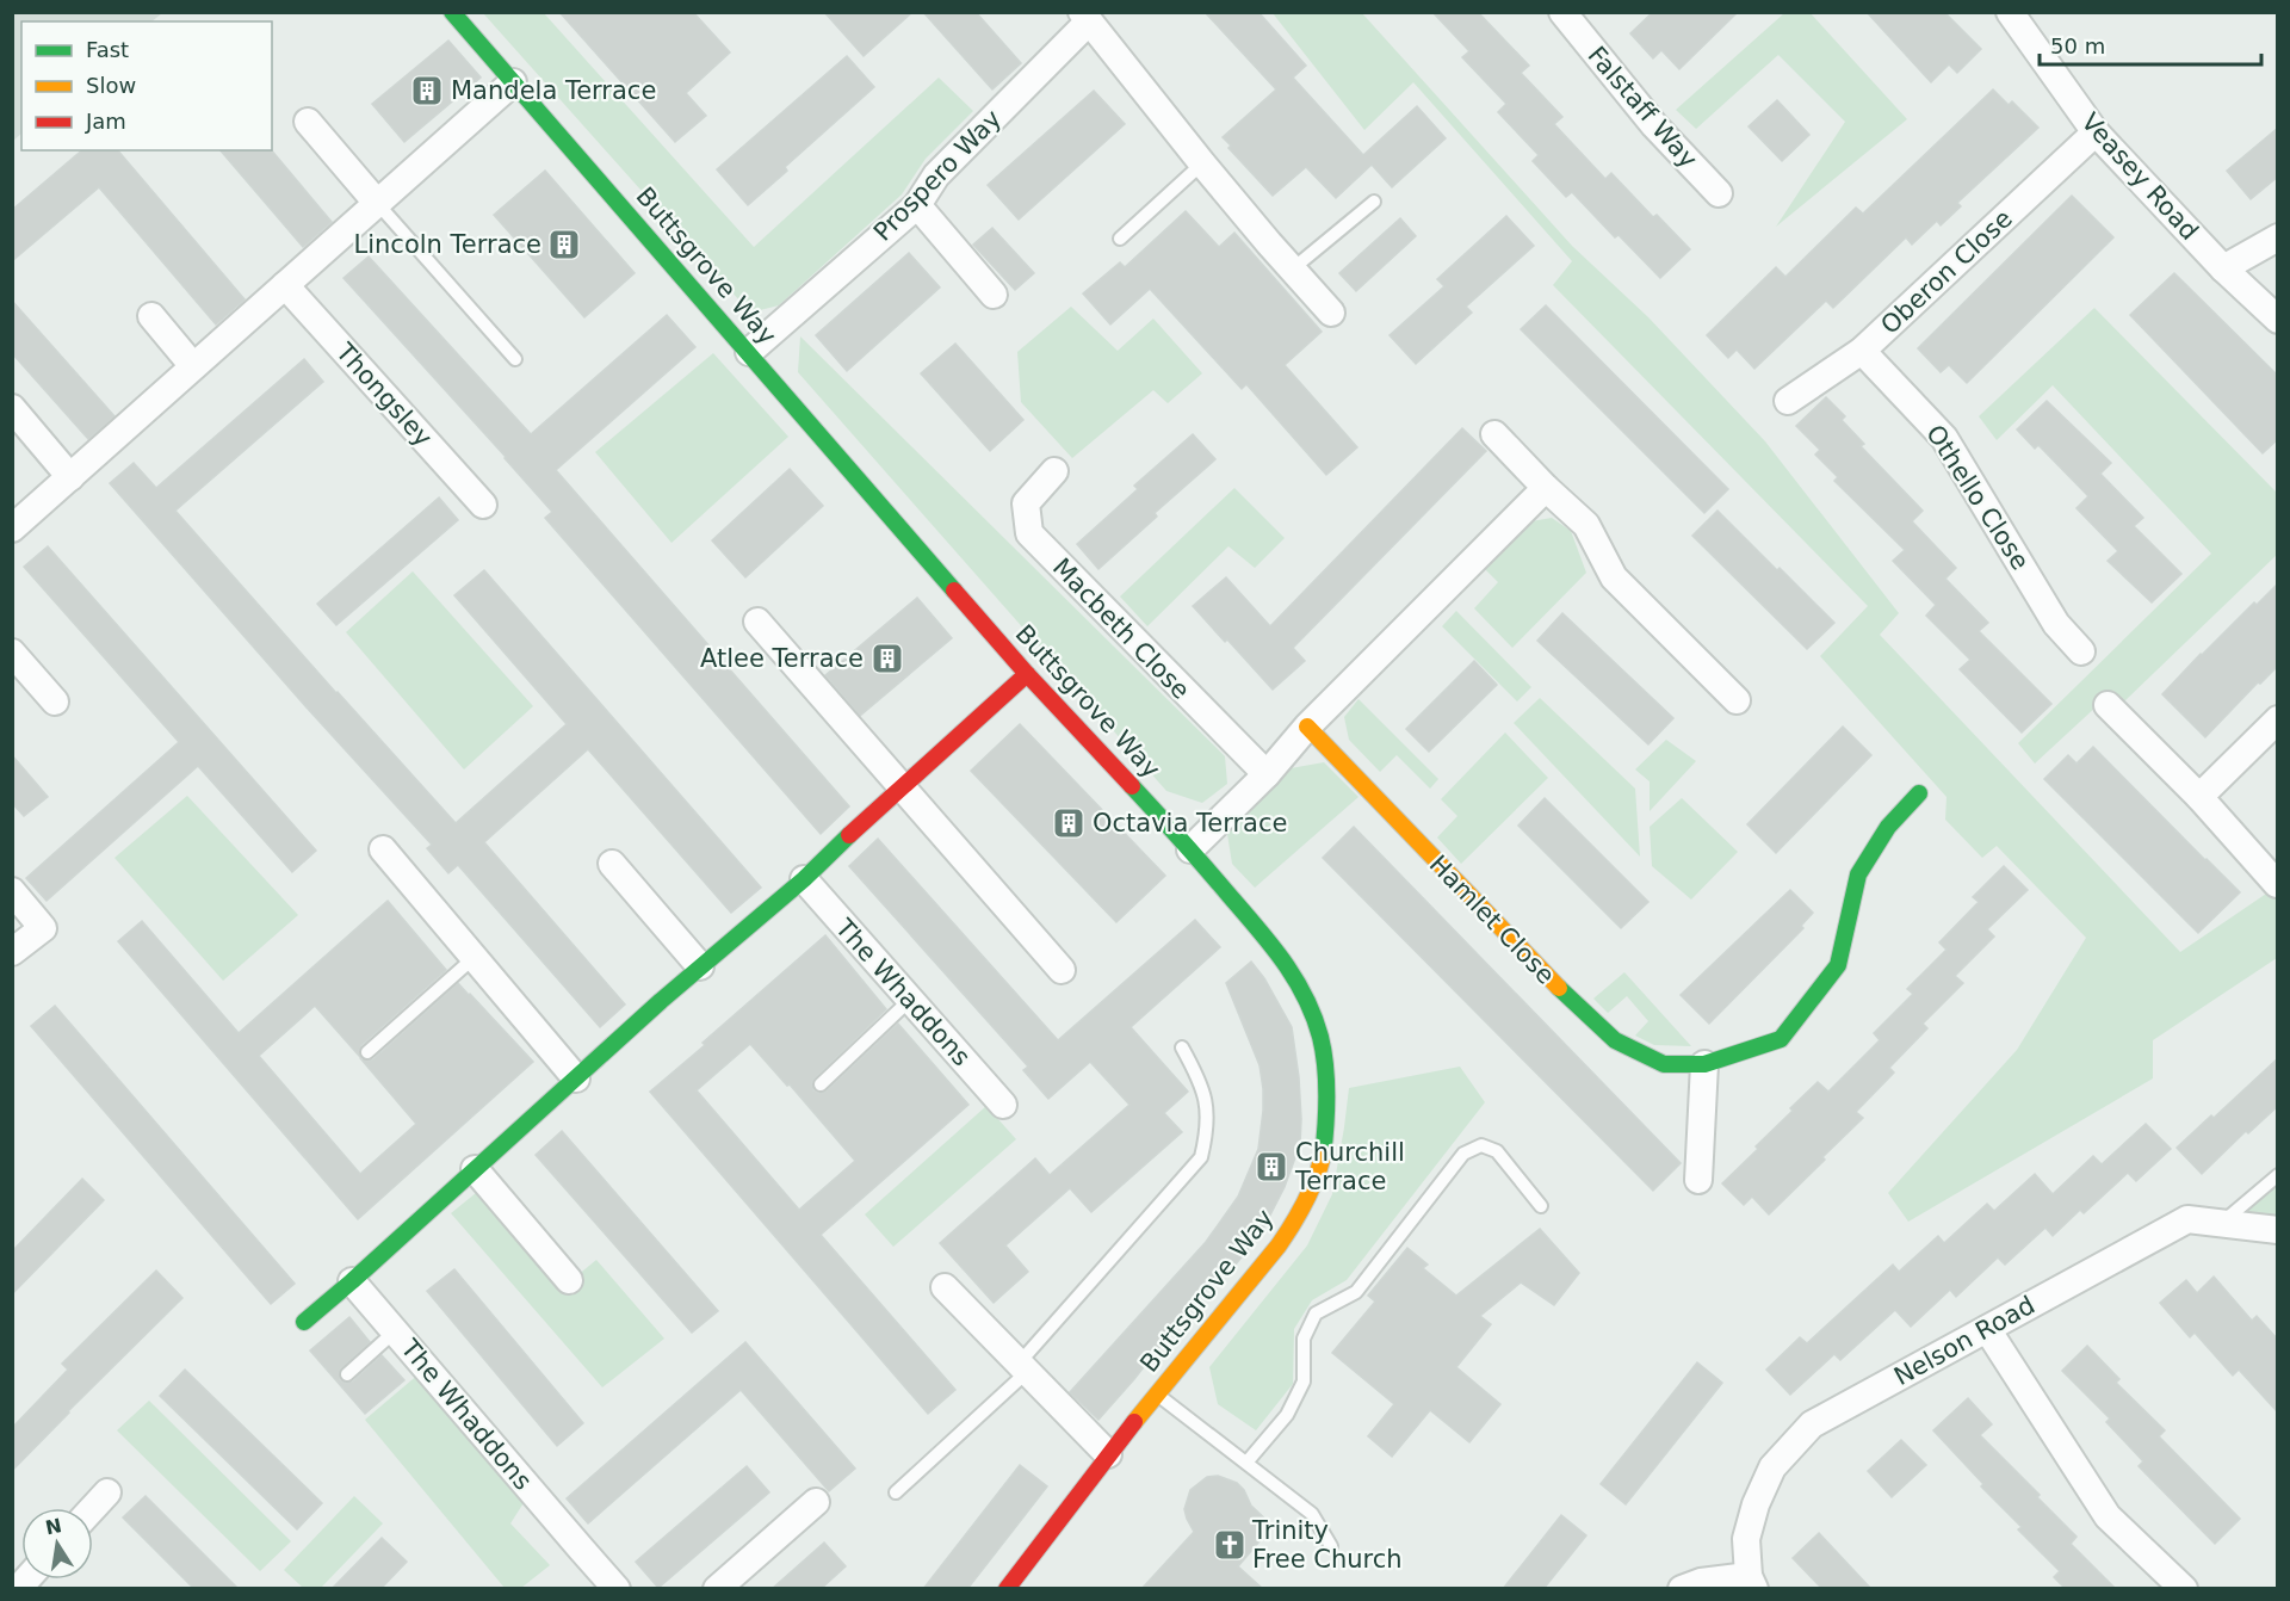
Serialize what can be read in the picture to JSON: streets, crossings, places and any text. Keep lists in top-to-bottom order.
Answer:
{
  "streets": {
    "street": [
      "Falstaff Way",
      "Prospero Way",
      "Veasey Road",
      "Buttsgrove Way",
      "Oberon Close",
      "Thongsley",
      "Othello Close",
      "Macbeth Close",
      "Hamlet Close",
      "The Whaddons",
      "Nelson Road"
    ]
  },
  "crossings": [
    ["Prospero Way", "Buttsgrove Way"],
    ["Veasey Road", "Oberon Close"],
    ["Oberon Close", "Othello Close"]
  ],
  "places": {
    "building": [
      "Mandela Terrace",
      "Lincoln Terrace",
      "Atlee Terrace",
      "Octavia Terrace",
      "Churchill Terrace"
    ],
    "church": ["Trinity Free Church"]
  },
  "legend": ["Fast", "Slow", "Jam"],
  "scale_bar": "50 m",
  "north": "top"
}
